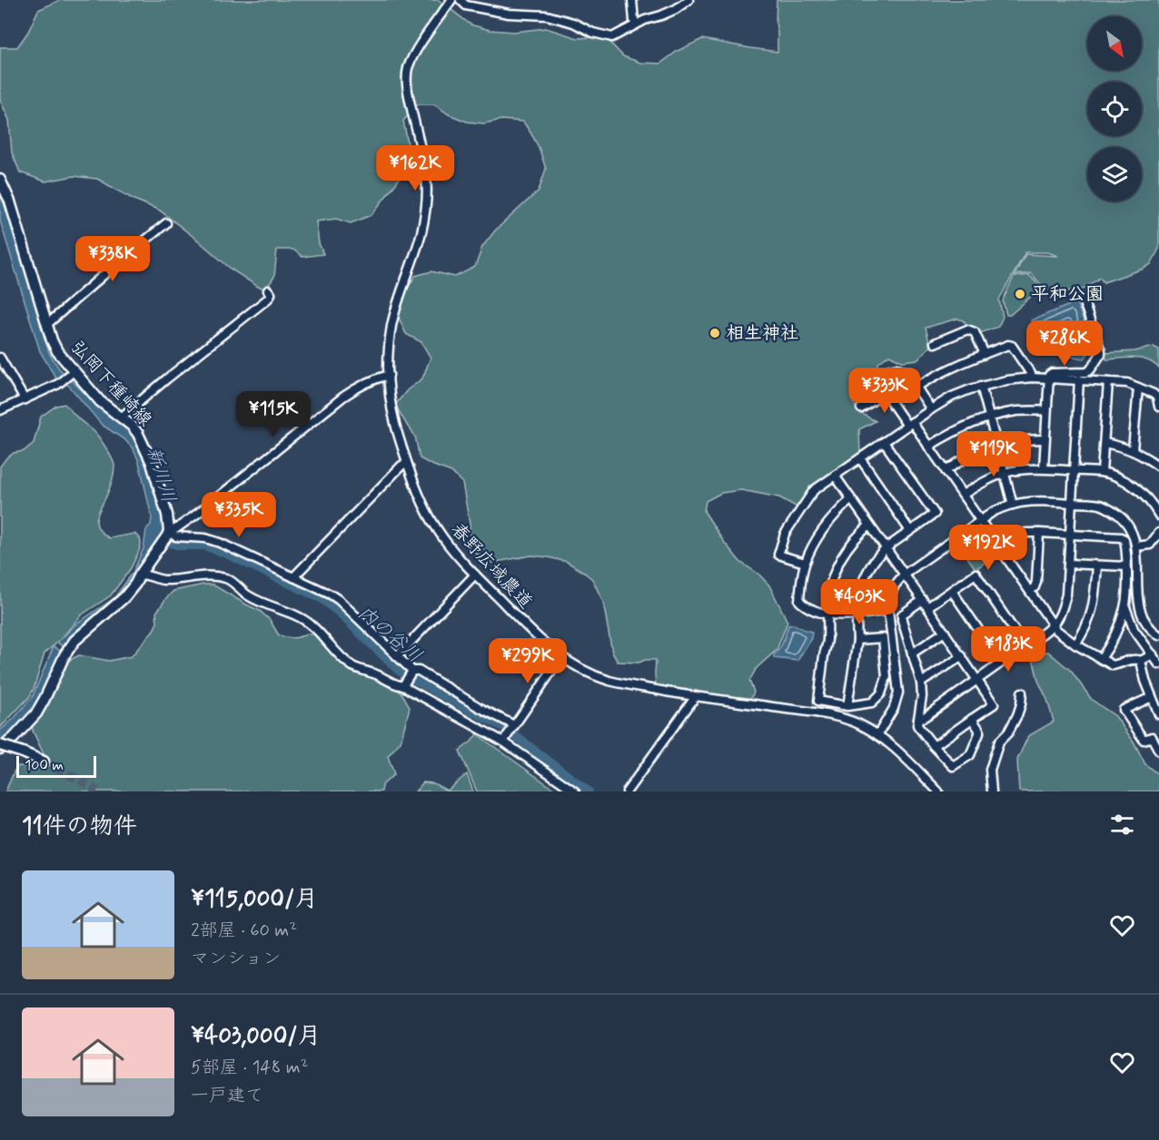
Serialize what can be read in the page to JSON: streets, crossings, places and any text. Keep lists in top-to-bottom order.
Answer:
{
  "streets": {
    "main road": ["弘岡下種崎線"],
    "street": ["春野広域農道"]
  },
  "water": ["新川川", "内の谷川"],
  "places": ["平和公園", "相生神社"],
  "scale_bar": "100 m",
  "north": "bottom right",
  "page": {
    "price": [
      "¥162K",
      "¥338K",
      "¥286K",
      "¥333K",
      "¥115K",
      "¥119K",
      "¥335K",
      "¥192K",
      "¥403K",
      "¥183K",
      "¥299K"
    ],
    "scale": "100 m",
    "heading": "11件の物件",
    "list": [
      {
        "name": "¥115,000/月",
        "note": "2部屋 · 60 m² · マンション"
      },
      {
        "name": "¥403,000/月",
        "note": "5部屋 · 148 m² · 一戸建て"
      }
    ]
  }
}
